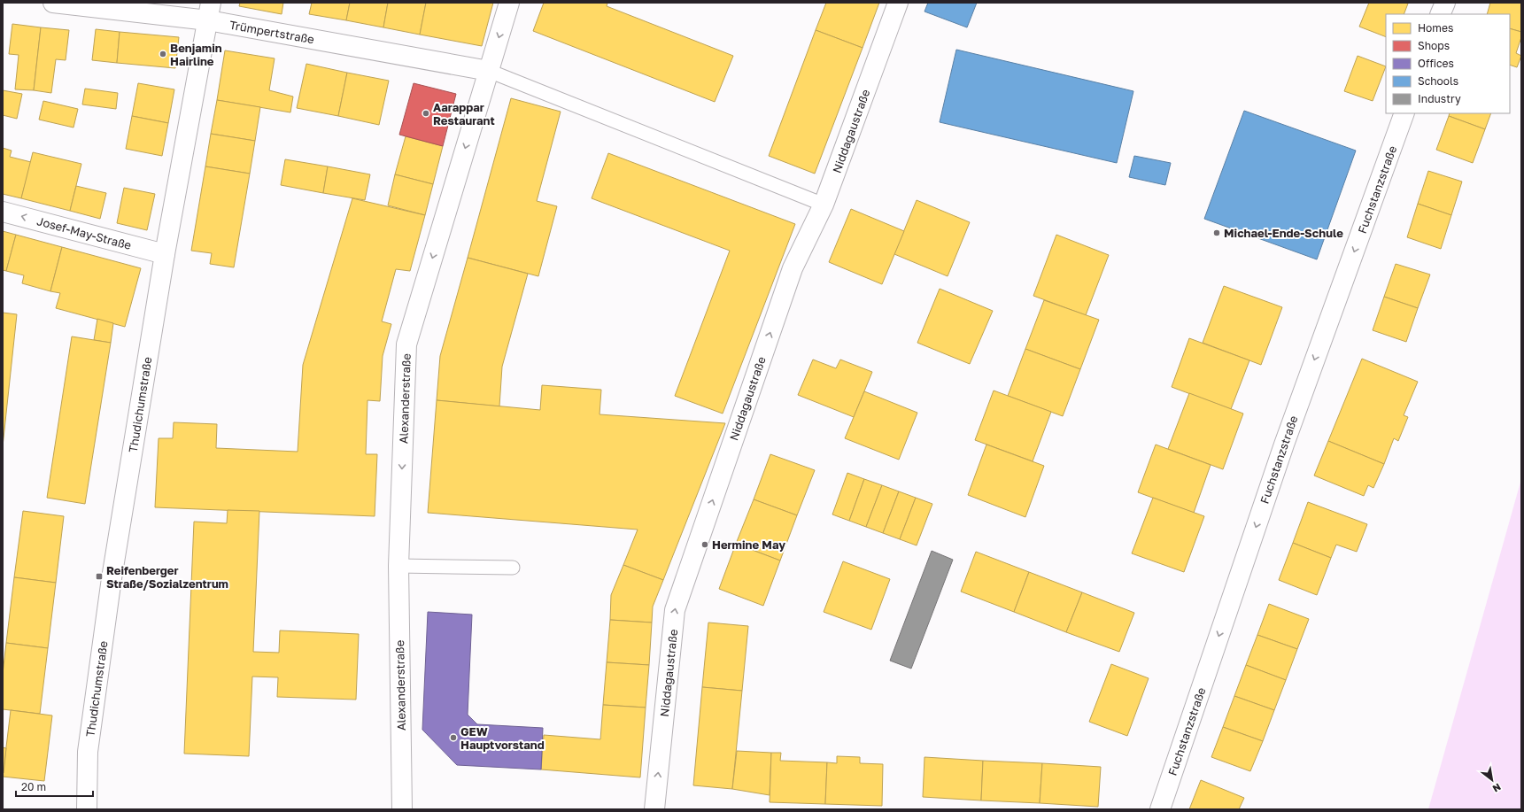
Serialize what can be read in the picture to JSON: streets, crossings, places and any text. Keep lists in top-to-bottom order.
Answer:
{
  "streets": {
    "street": [
      "Trümpertstraße",
      "Niddagaustraße",
      "Fuchstanzstraße",
      "Josef-May-Straße",
      "Alexanderstraße",
      "Thudichumstraße"
    ]
  },
  "crossings": [
    ["Trümpertstraße", "Alexanderstraße"],
    ["Trümpertstraße", "Thudichumstraße"],
    ["Josef-May-Straße", "Thudichumstraße"]
  ],
  "one_way": [
    "Niddagaustraße",
    "Fuchstanzstraße",
    "Josef-May-Straße",
    "Alexanderstraße"
  ],
  "places": {
    "other": [
      "Benjamin Hairline",
      "Aarappar Restaurant",
      "Michael-Ende-Schule",
      "Hermine May",
      "GEW Hauptvorstand"
    ],
    "transit": ["Reifenberger Straße/Sozialzentrum"]
  },
  "legend": [
    "Homes",
    "Shops",
    "Offices",
    "Schools",
    "Industry"
  ],
  "scale_bar": "20 m",
  "north": "bottom right"
}
